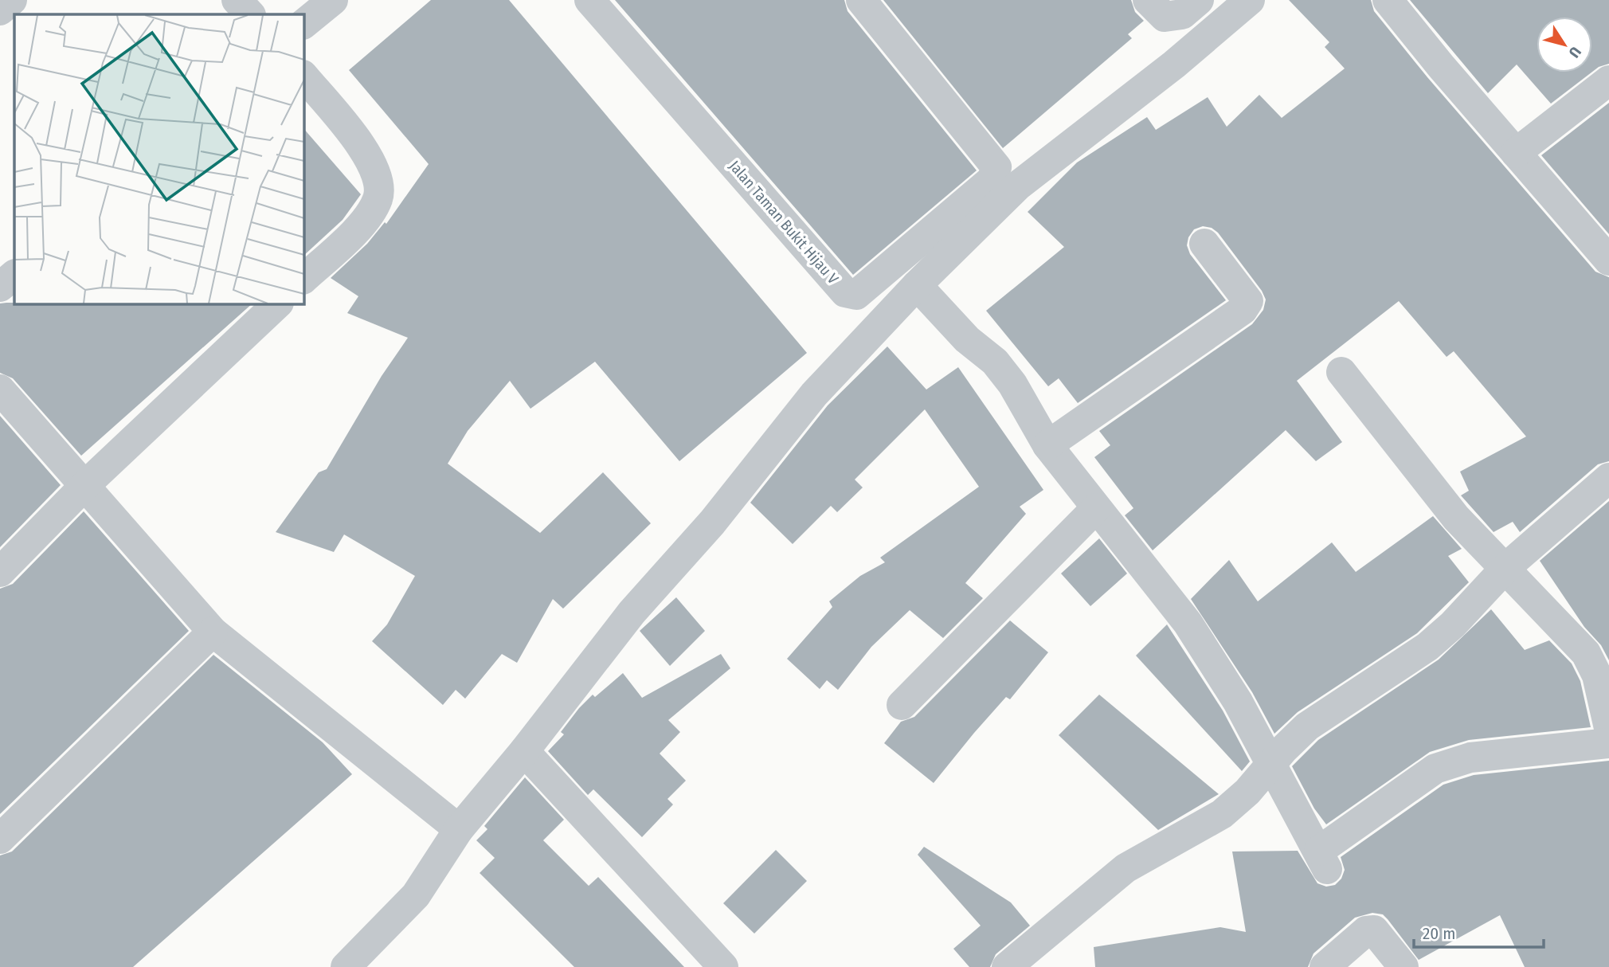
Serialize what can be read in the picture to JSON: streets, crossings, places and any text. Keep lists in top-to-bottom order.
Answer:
{
  "streets": {
    "street": ["Jalan Taman Bukit Hijau V"]
  },
  "scale_bar": "20 m",
  "north": "bottom right"
}
